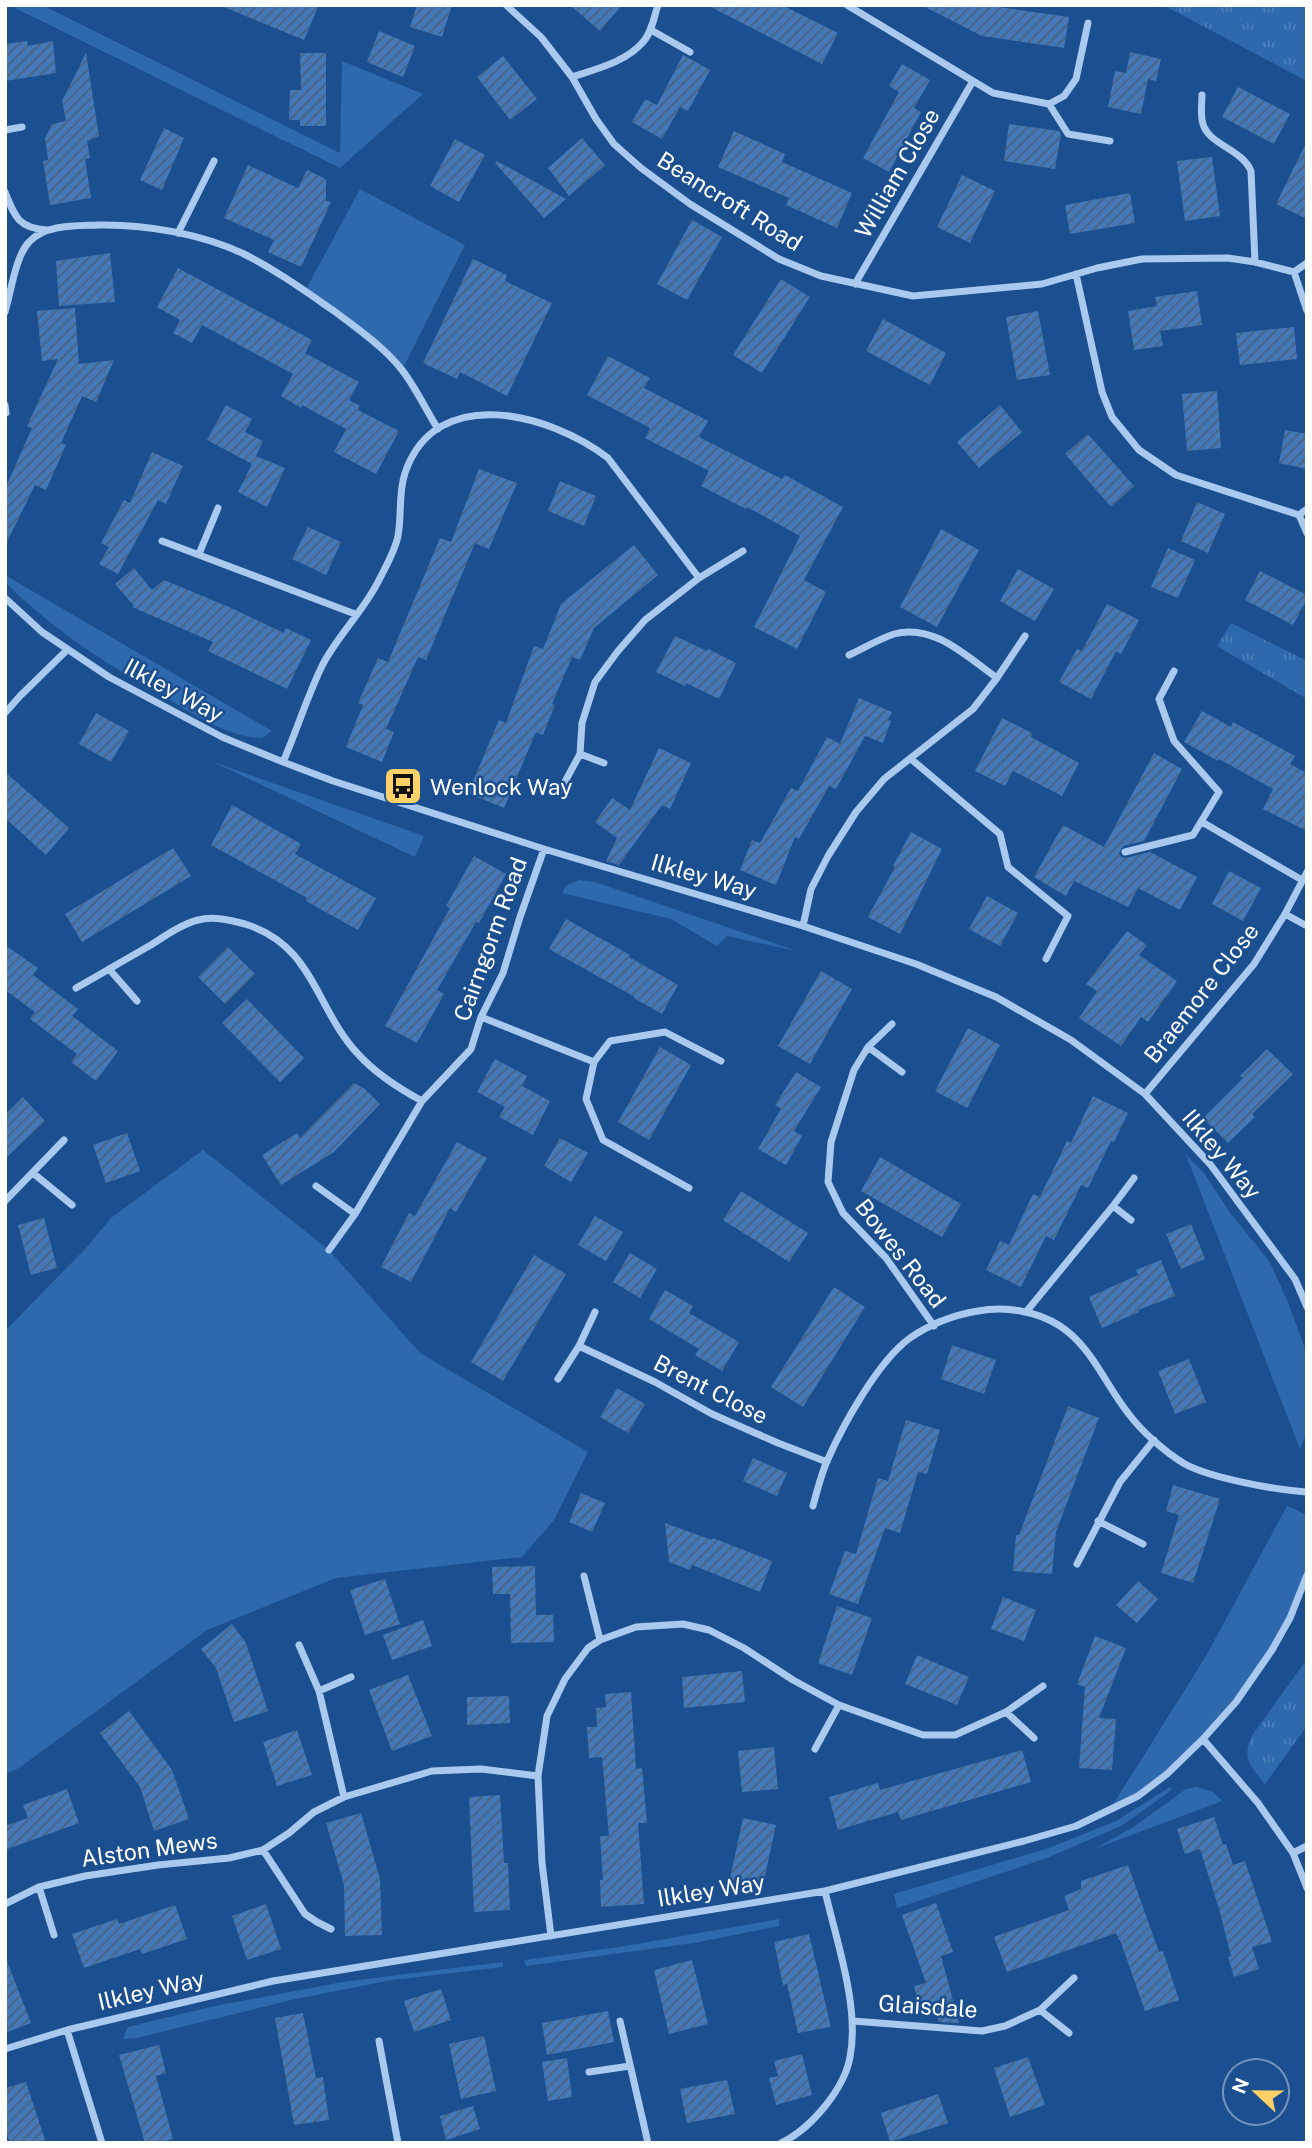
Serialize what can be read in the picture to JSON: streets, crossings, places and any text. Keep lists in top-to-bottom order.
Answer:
{
  "streets": {
    "street": [
      "William Close",
      "Beancroft Road",
      "Ilkley Way",
      "Cairngorm Road",
      "Braemore Close",
      "Bowes Road",
      "Brent Close",
      "Alston Mews",
      "Glaisdale"
    ]
  },
  "crossings": [
    ["William Close", "Beancroft Road"],
    ["Ilkley Way", "Cairngorm Road"],
    ["Ilkley Way", "Braemore Close"],
    ["Ilkley Way", "Glaisdale"]
  ],
  "places": {
    "bus stop": ["Wenlock Way"]
  },
  "north": "left"
}
